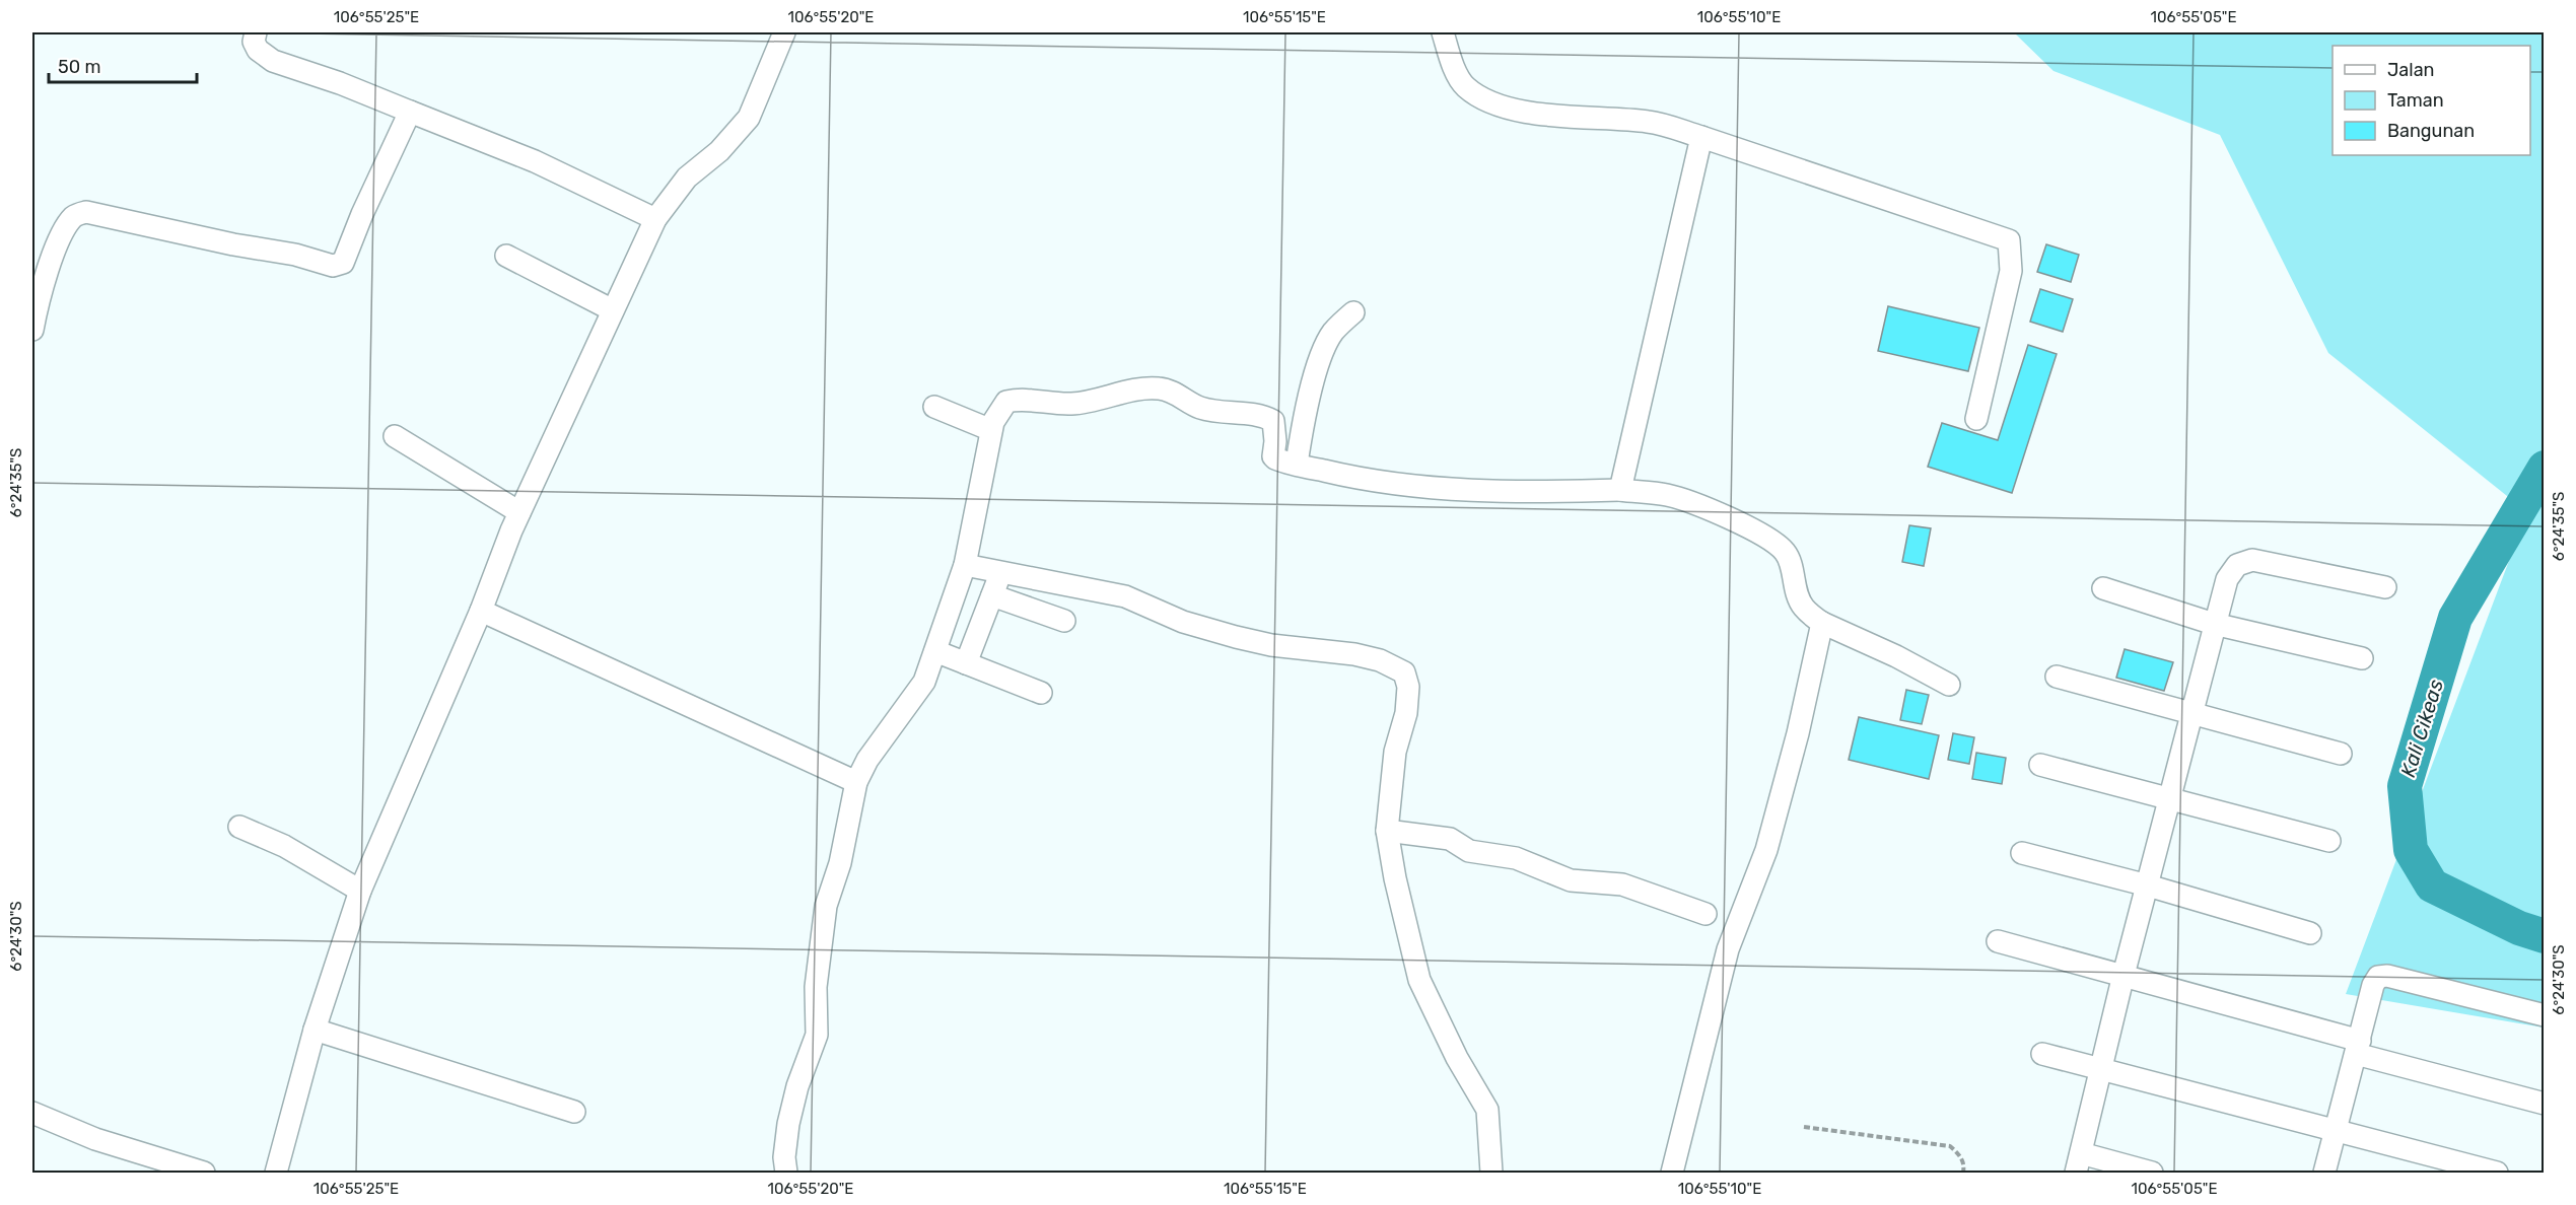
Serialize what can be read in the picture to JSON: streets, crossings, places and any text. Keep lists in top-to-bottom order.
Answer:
{
  "water": ["Kali Cikeas"],
  "legend": ["Jalan", "Taman", "Bangunan"],
  "scale_bar": "50 m",
  "coordinates": [
    "106°55'25\"E",
    "106°55'20\"E",
    "106°55'15\"E",
    "106°55'10\"E",
    "106°55'05\"E",
    "6°24'35\"S",
    "6°24'30\"S"
  ]
}
